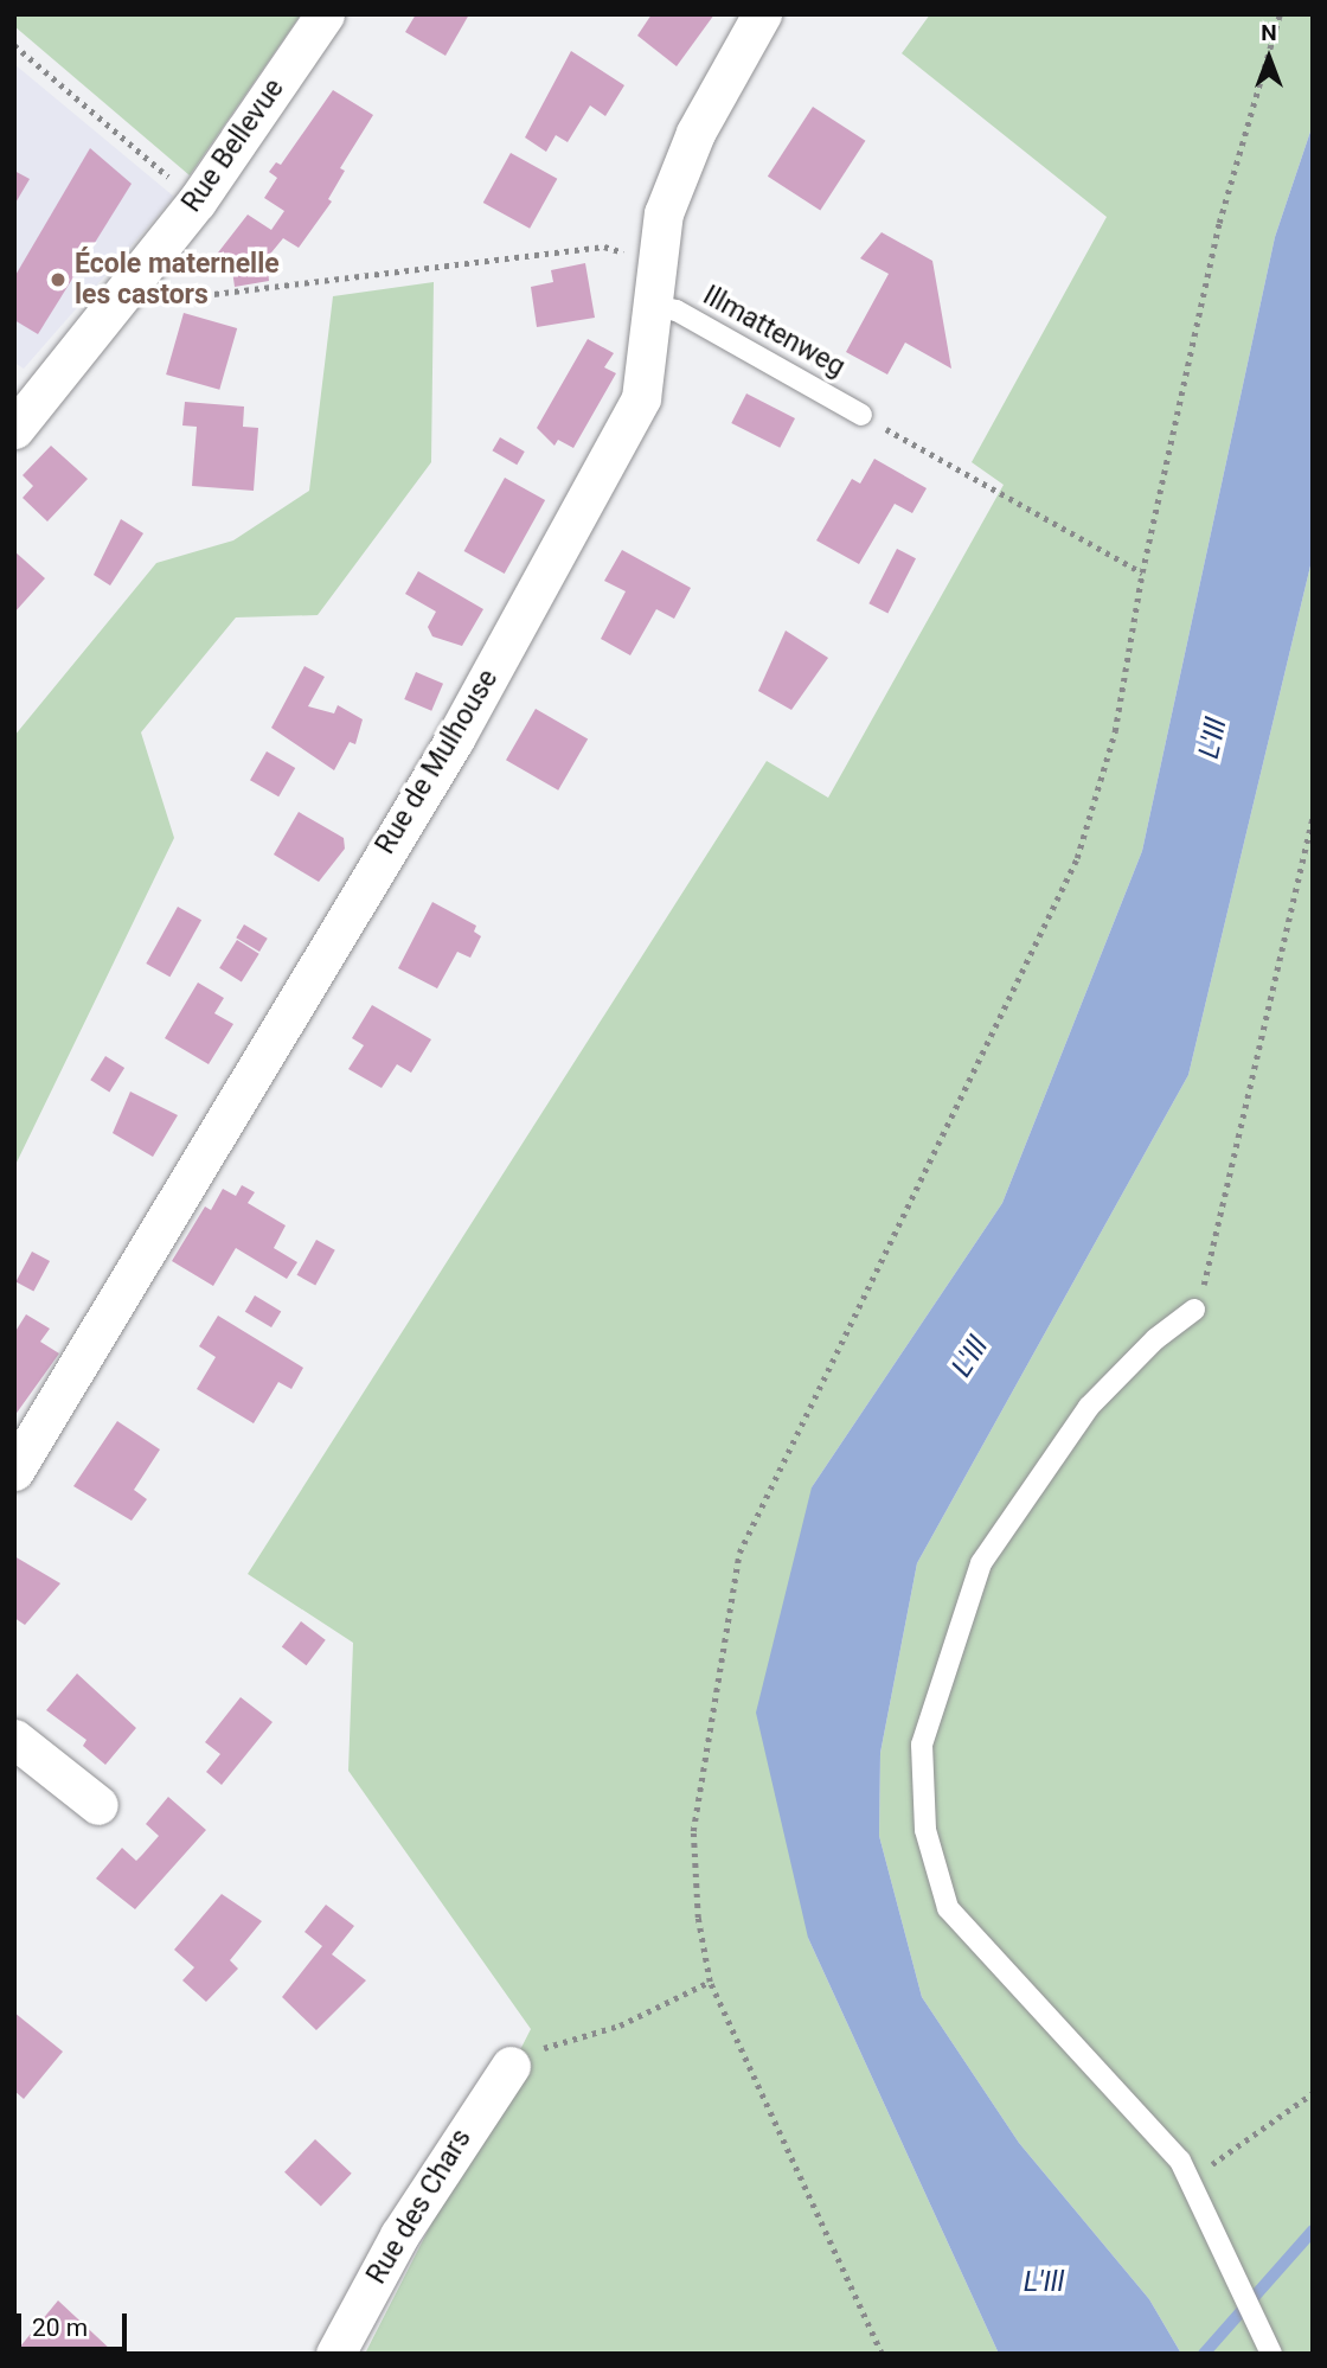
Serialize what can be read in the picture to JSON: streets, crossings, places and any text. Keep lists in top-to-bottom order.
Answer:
{
  "streets": {
    "street": ["Rue Bellevue", "Rue de Mulhouse", "Rue des Chars"],
    "lane": ["Illmattenweg"]
  },
  "crossings": [
    ["Illmattenweg", "Rue de Mulhouse"]
  ],
  "water": ["L'Ill"],
  "places": ["École maternelle les castors"],
  "scale_bar": "20 m",
  "north": "top"
}
